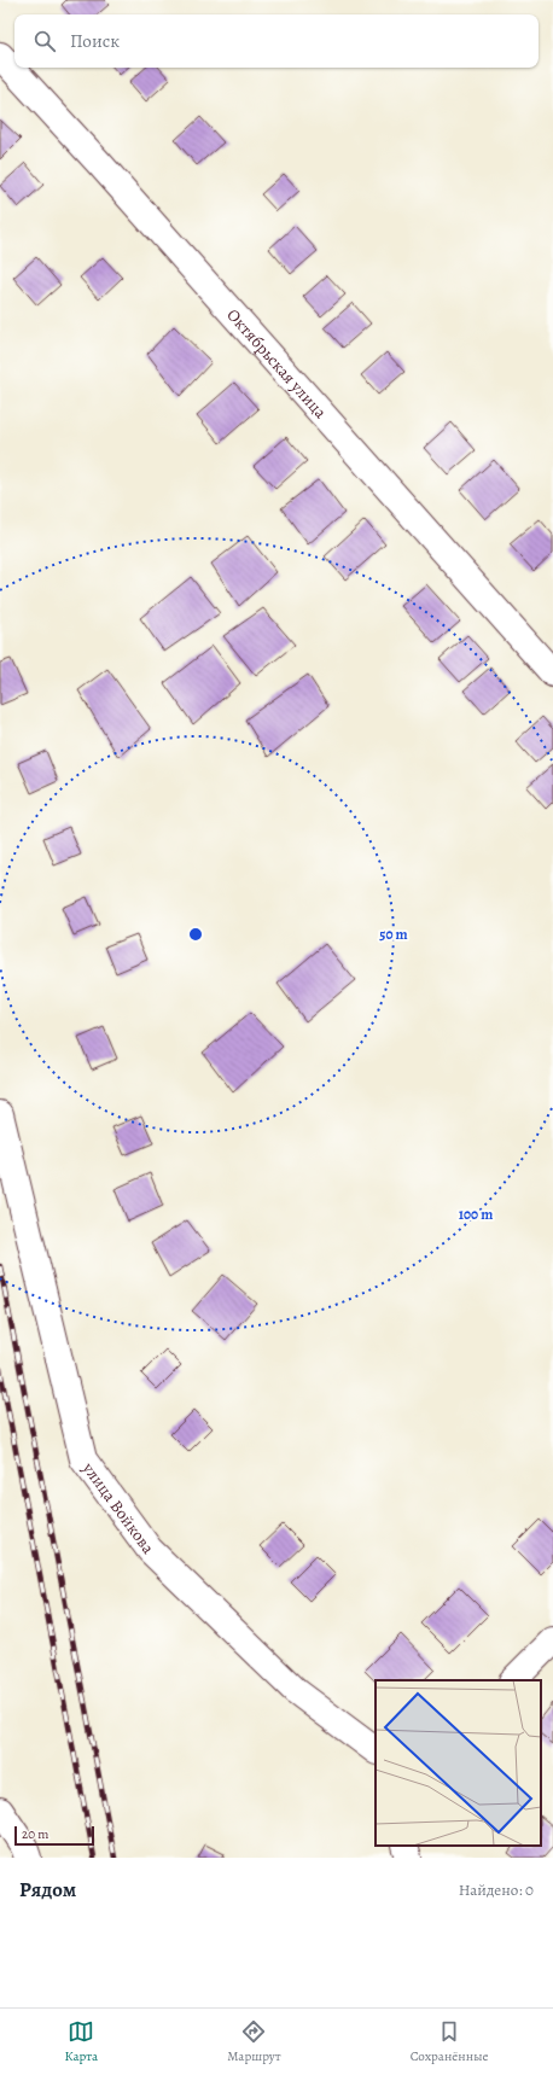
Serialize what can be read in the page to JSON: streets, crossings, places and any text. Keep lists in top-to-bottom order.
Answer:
{
  "streets": {
    "street": ["Октябрьская улица", "улица Войкова"]
  },
  "scale_bar": "20 m",
  "page": {
    "search": "Поиск",
    "scale": "20 m",
    "heading": ["Рядом", "Найдено: 0"],
    "nav": ["Карта", "Маршрут", "Сохранённые"]
  },
  "rings": ["50 m", "100 m"]
}
